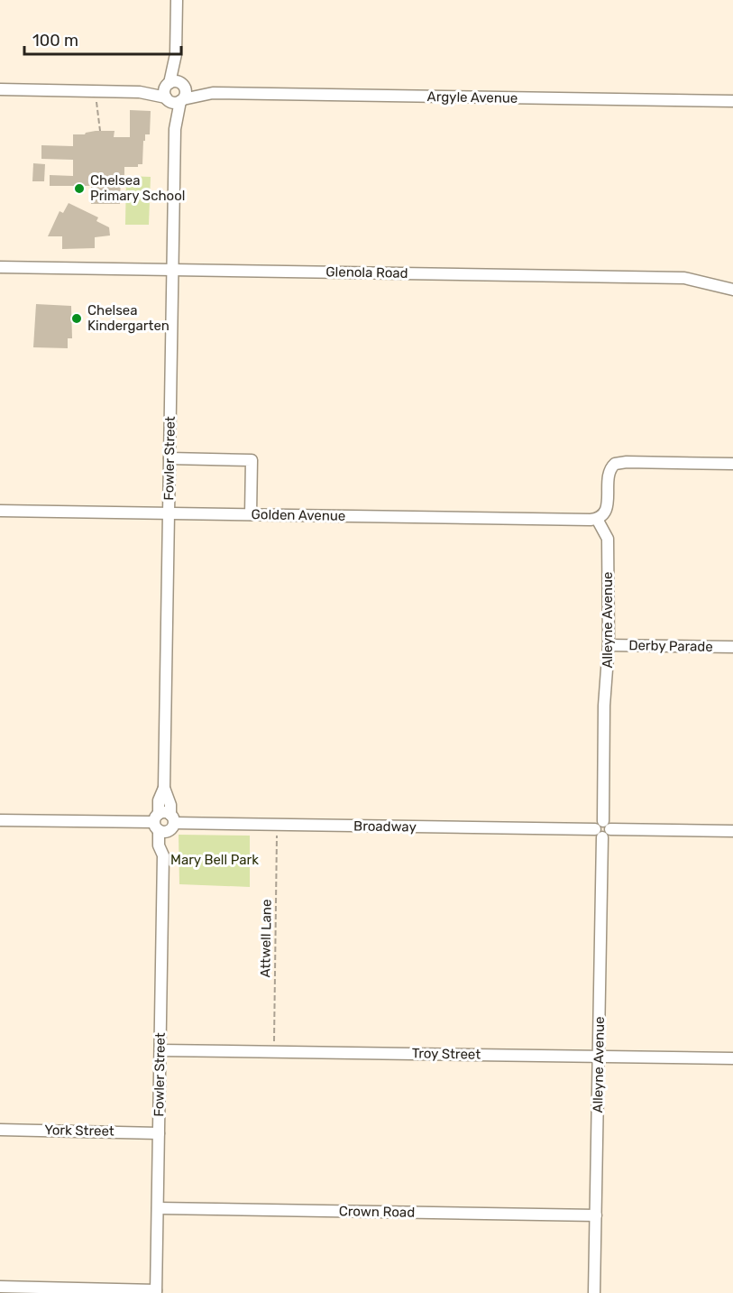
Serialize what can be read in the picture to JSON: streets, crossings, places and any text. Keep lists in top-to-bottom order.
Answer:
{
  "streets": {
    "street": [
      "Argyle Avenue",
      "Glenola Road",
      "Fowler Street",
      "Golden Avenue",
      "Alleyne Avenue",
      "Derby Parade",
      "Broadway",
      "Troy Street",
      "York Street",
      "Crown Road"
    ],
    "path": ["Attwell Lane"]
  },
  "crossings": [
    ["Argyle Avenue", "Fowler Street"],
    ["Glenola Road", "Fowler Street"],
    ["Fowler Street", "Golden Avenue"],
    ["Fowler Street", "Broadway"],
    ["Fowler Street", "Troy Street"],
    ["Fowler Street", "York Street"],
    ["Fowler Street", "Crown Road"],
    ["Golden Avenue", "Alleyne Avenue"],
    ["Alleyne Avenue", "Derby Parade"],
    ["Alleyne Avenue", "Broadway"],
    ["Alleyne Avenue", "Troy Street"],
    ["Alleyne Avenue", "Crown Road"],
    ["Broadway", "Attwell Lane"],
    ["Attwell Lane", "Troy Street"]
  ],
  "parks": ["Mary Bell Park"],
  "places": ["Chelsea Primary School", "Chelsea Kindergarten"],
  "scale_bar": "100 m"
}
